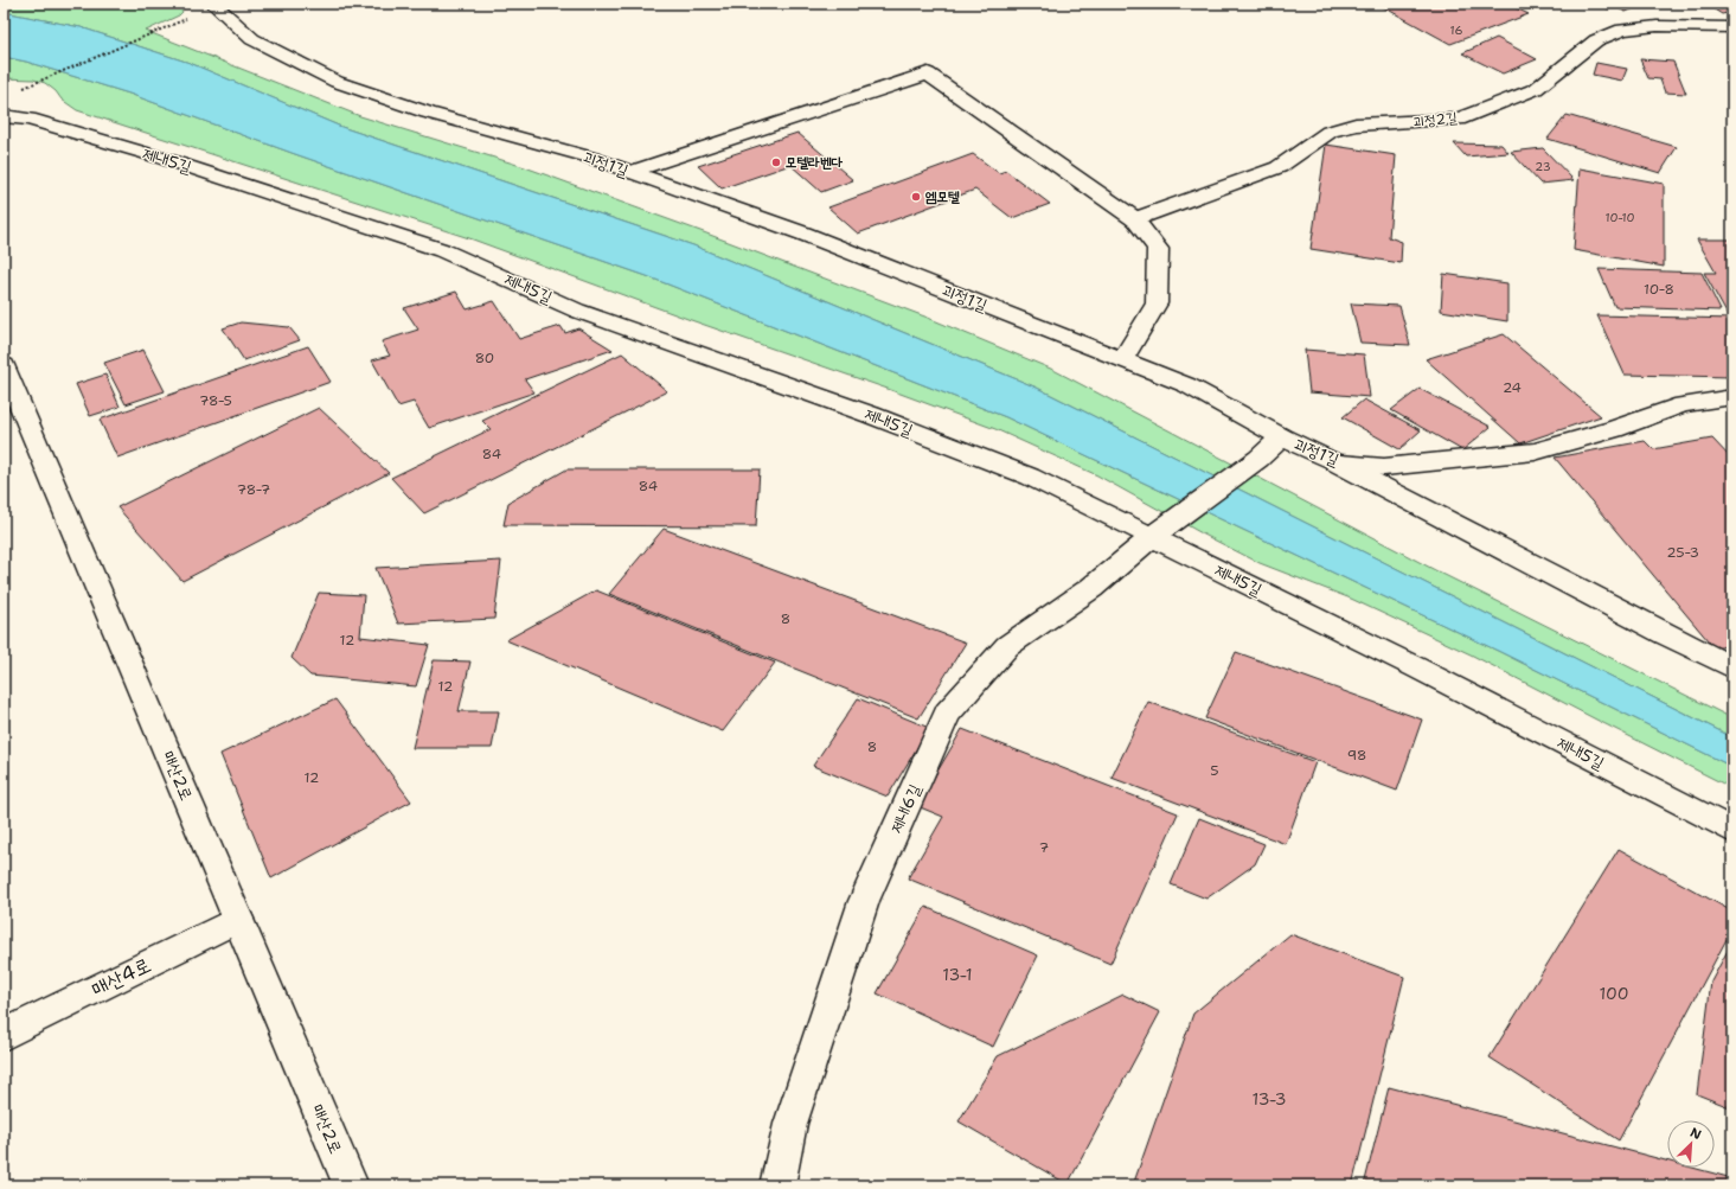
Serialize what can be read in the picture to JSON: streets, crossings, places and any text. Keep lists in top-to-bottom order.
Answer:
{
  "streets": {
    "street": [
      "괴정2길",
      "제내5길",
      "괴정1길",
      "매산2로",
      "제내6길",
      "매산4로"
    ]
  },
  "crossings": [
    ["제내5길", "제내6길"],
    ["괴정1길", "제내6길"],
    ["매산2로", "매산4로"]
  ],
  "places": ["모텔라벤다", "엠모텔"],
  "house_numbers": [
    "16",
    "23",
    "10-10",
    "10-8",
    "80",
    "24",
    "78-5",
    "84",
    "84",
    "78-7",
    "25-3",
    "8",
    "12",
    "12",
    "8",
    "98",
    "5",
    "12",
    "7",
    "13-1",
    "100",
    "13-3"
  ],
  "north": "top right"
}
